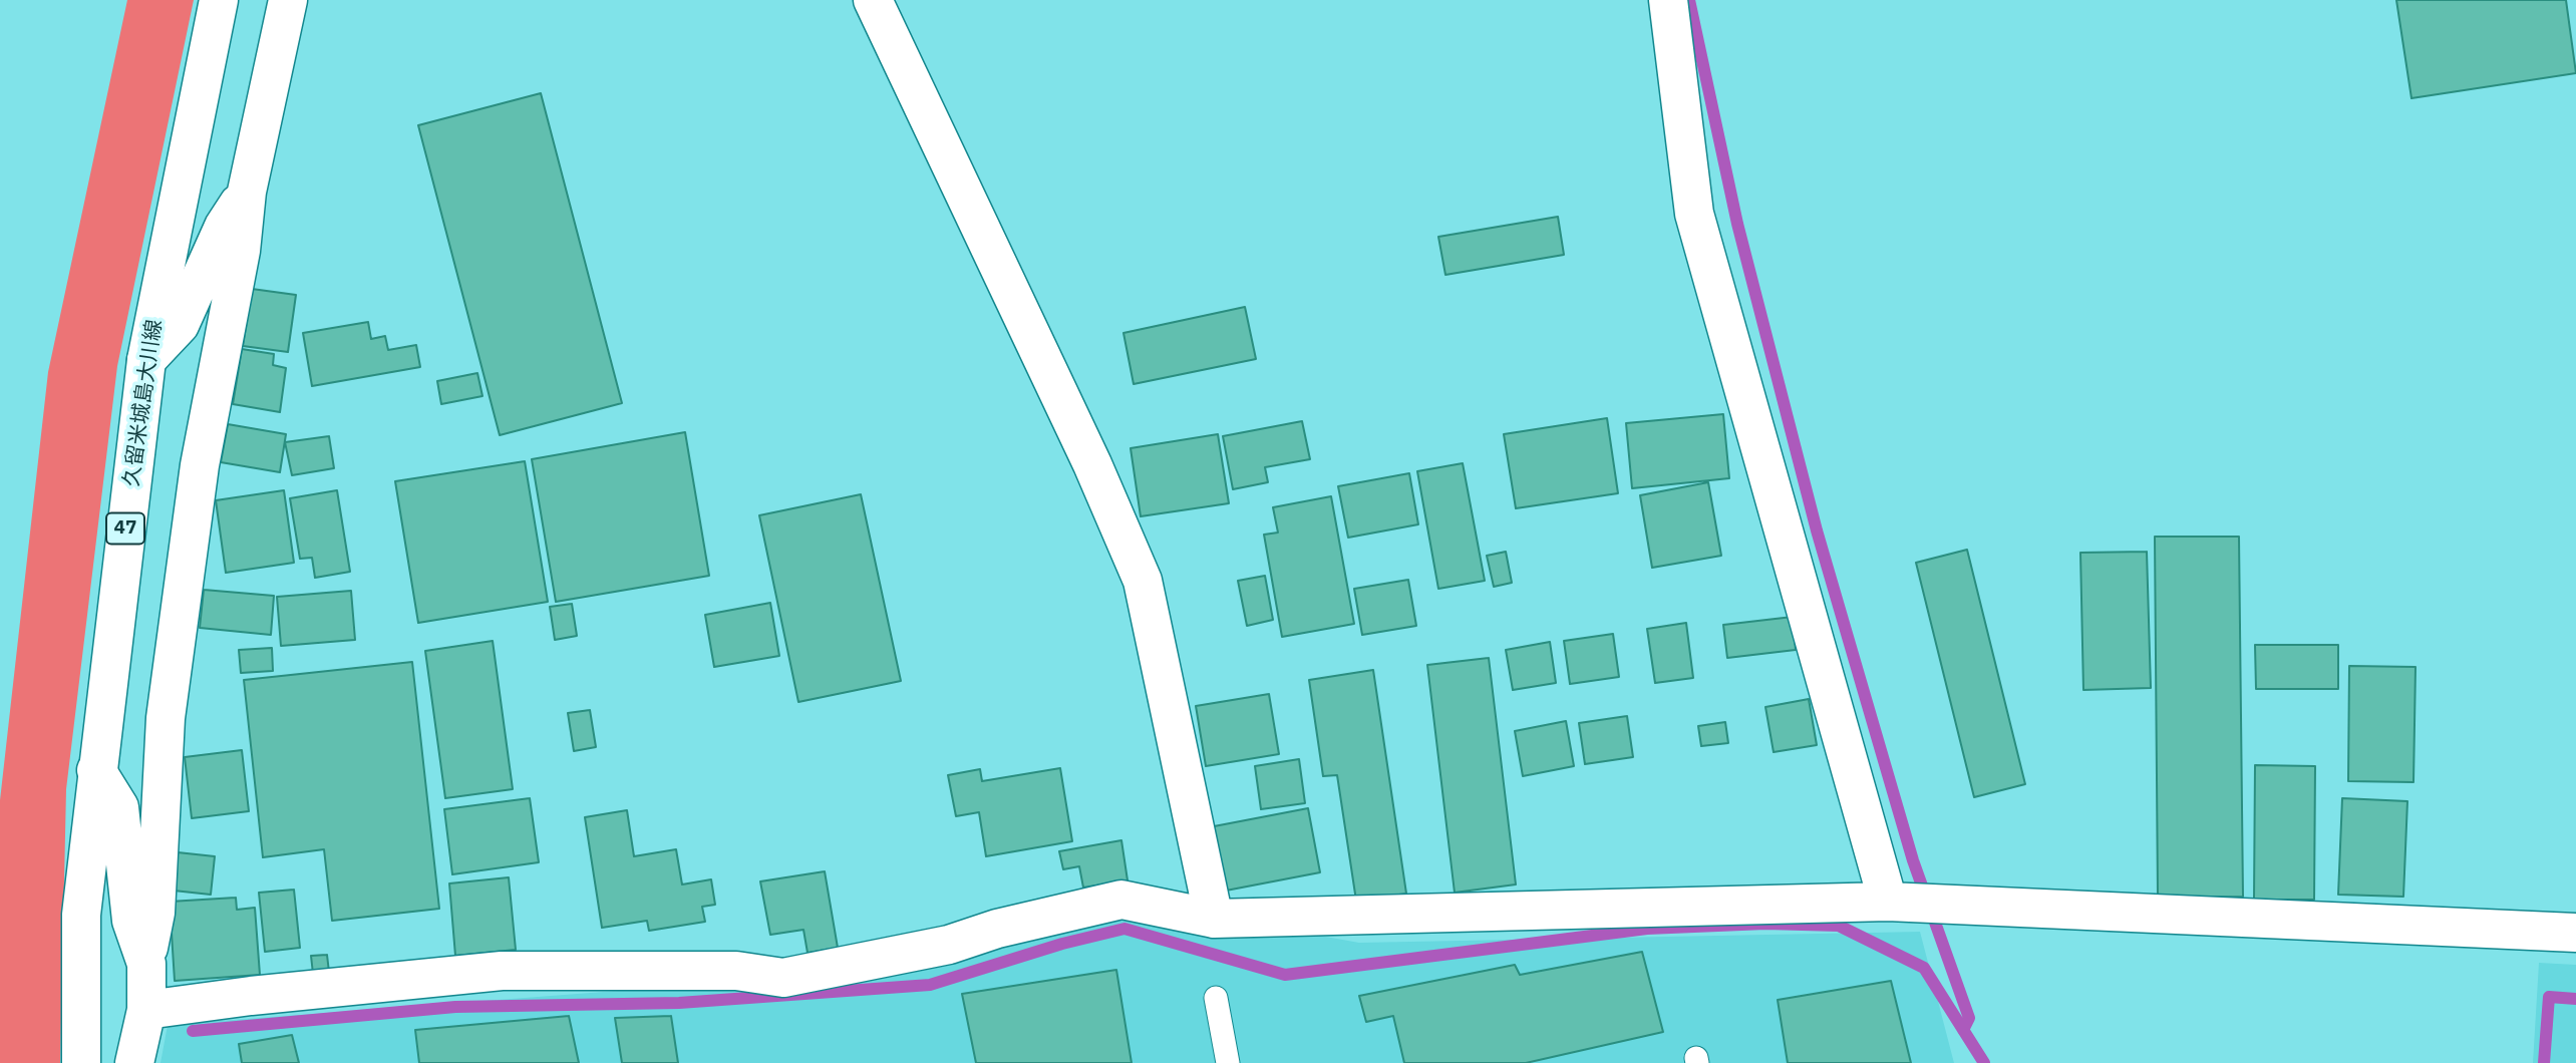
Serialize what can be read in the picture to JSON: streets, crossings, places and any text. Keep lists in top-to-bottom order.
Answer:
{
  "streets": {
    "street": ["久留米城島大川線", "47"]
  }
}
